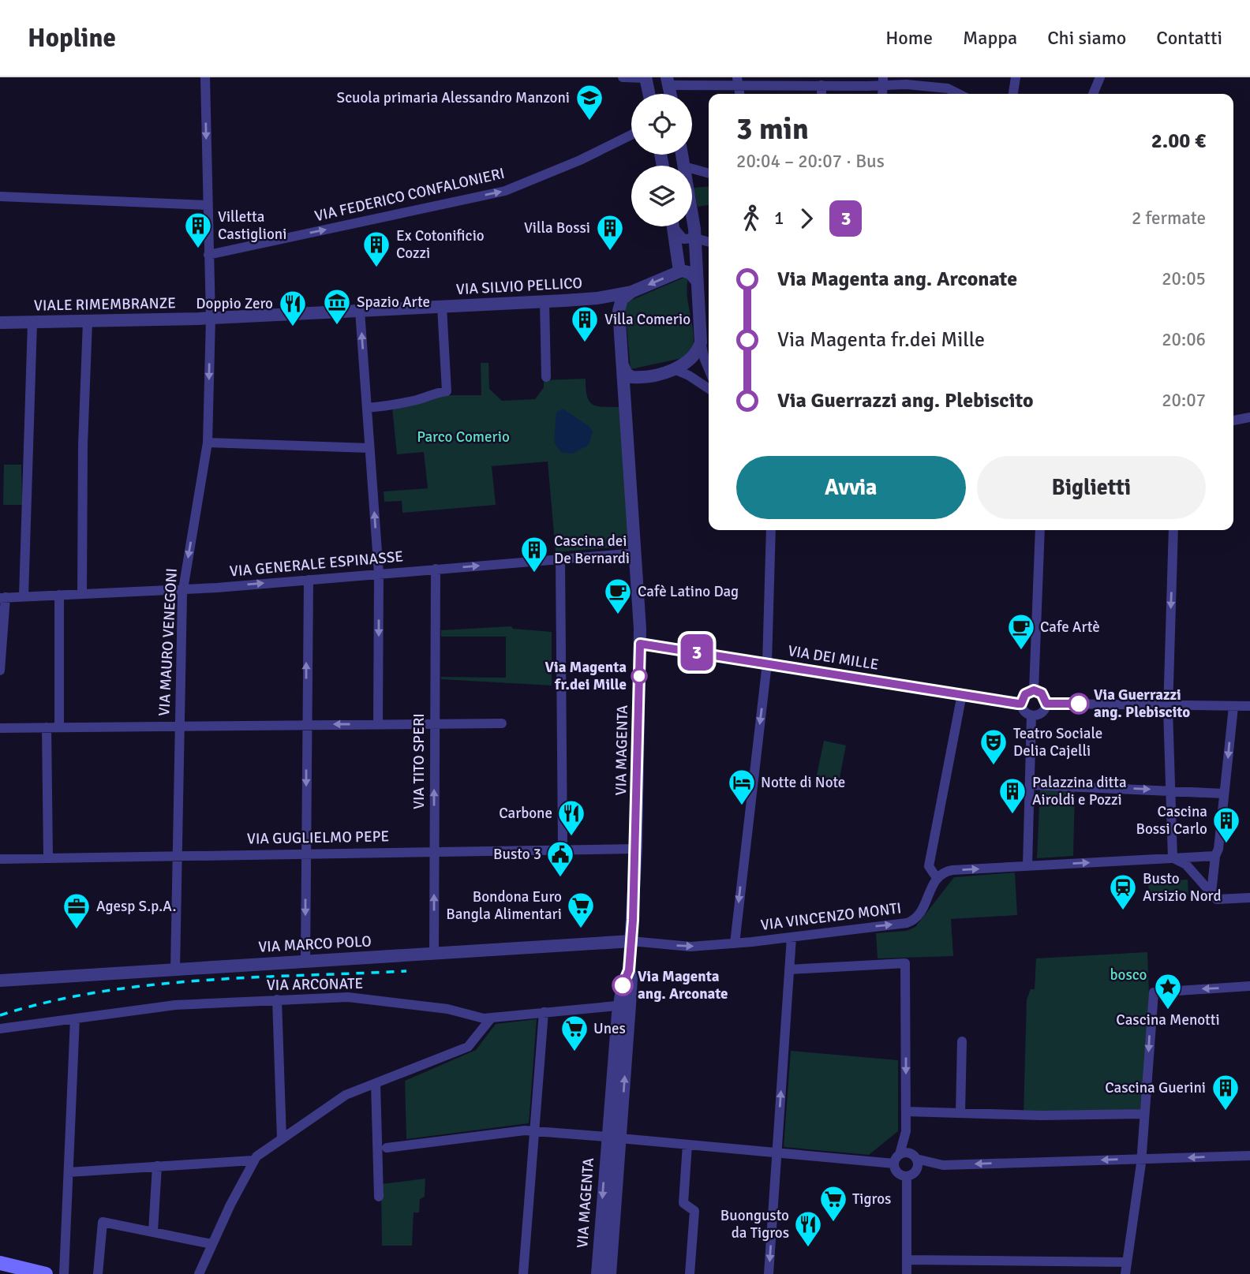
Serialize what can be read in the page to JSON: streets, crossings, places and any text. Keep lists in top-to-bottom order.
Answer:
{
  "streets": {
    "street": [
      "VIA FEDERICO CONFALONIERI",
      "VIA SILVIO PELLICO",
      "VIALE RIMEMBRANZE",
      "VIA GENERALE ESPINASSE",
      "VIA MAURO VENEGONI",
      "VIA DEI MILLE",
      "VIA MAGENTA",
      "VIA TITO SPERI",
      "VIA GUGLIELMO PEPE",
      "VIA VINCENZO MONTI",
      "VIA MARCO POLO",
      "VIA ARCONATE"
    ]
  },
  "crossings": [
    ["VIA FEDERICO CONFALONIERI", "VIA MAURO VENEGONI"],
    ["VIA SILVIO PELLICO", "VIALE RIMEMBRANZE"],
    ["VIA SILVIO PELLICO", "VIA MAURO VENEGONI"],
    ["VIA SILVIO PELLICO", "VIA MAGENTA"],
    ["VIALE RIMEMBRANZE", "VIA MAURO VENEGONI"],
    ["VIA GENERALE ESPINASSE", "VIA MAURO VENEGONI"],
    ["VIA GENERALE ESPINASSE", "VIA MAGENTA"],
    ["VIA GENERALE ESPINASSE", "VIA TITO SPERI"],
    ["VIA MAURO VENEGONI", "VIA GUGLIELMO PEPE"],
    ["VIA MAURO VENEGONI", "VIA MARCO POLO"],
    ["VIA DEI MILLE", "VIA MAGENTA"],
    ["VIA MAGENTA", "VIA GUGLIELMO PEPE"],
    ["VIA MAGENTA", "VIA VINCENZO MONTI"],
    ["VIA MAGENTA", "VIA MARCO POLO"],
    ["VIA MAGENTA", "VIA ARCONATE"],
    ["VIA TITO SPERI", "VIA GUGLIELMO PEPE"],
    ["VIA TITO SPERI", "VIA MARCO POLO"],
    ["VIA VINCENZO MONTI", "VIA MARCO POLO"]
  ],
  "one_way": [
    "VIA FEDERICO CONFALONIERI",
    "VIA GENERALE ESPINASSE",
    "VIA MAURO VENEGONI",
    "VIA TITO SPERI",
    "VIA VINCENZO MONTI"
  ],
  "parks": ["Parco Comerio", "bosco"],
  "places": {
    "school or university": ["Scuola primaria Alessandro Manzoni"],
    "building": [
      "Villetta Castiglioni",
      "Villa Bossi",
      "Ex Cotonificio Cozzi",
      "Villa Comerio",
      "Cascina dei De Bernardi",
      "Palazzina ditta Airoldi e Pozzi",
      "Cascina Bossi Carlo",
      "Cascina Guerini"
    ],
    "museum": ["Spazio Arte"],
    "restaurant": ["Doppio Zero", "Carbone", "Buongusto da Tigros"],
    "cafe": ["Cafè Latino Dag", "Cafe Artè"],
    "other": ["Via Magenta fr.dei Mille", "Via Guerrazzi ang. Plebiscito", "Via Magenta ang. Arconate"],
    "theatre": ["Teatro Sociale Delia Cajelli"],
    "hotel": ["Notte di Note"],
    "public building": ["Busto 3"],
    "station": ["Busto Arsizio Nord"],
    "supermarket": ["Bondona Euro Bangla Alimentari", "Unes", "Tigros"],
    "office": ["Agesp S.p.A."],
    "place": ["Cascina Menotti"]
  },
  "lines": ["bus line 3"],
  "page": {
    "header": "Hopline",
    "nav": [
      "Home",
      "Mappa",
      "Chi siamo",
      "Contatti"
    ],
    "on_map": "3",
    "heading": ["3 min", "20:04 – 20:07 · Bus", "2.00 €"],
    "legs": ["1", "3", "2 fermate"],
    "list": [
      {
        "name": "Via Magenta ang. Arconate",
        "value": "20:05"
      },
      {
        "name": "Via Magenta fr.dei Mille",
        "value": "20:06"
      },
      {
        "name": "Via Guerrazzi ang. Plebiscito",
        "value": "20:07"
      }
    ],
    "buttons": ["Avvia", "Biglietti"]
  }
}
